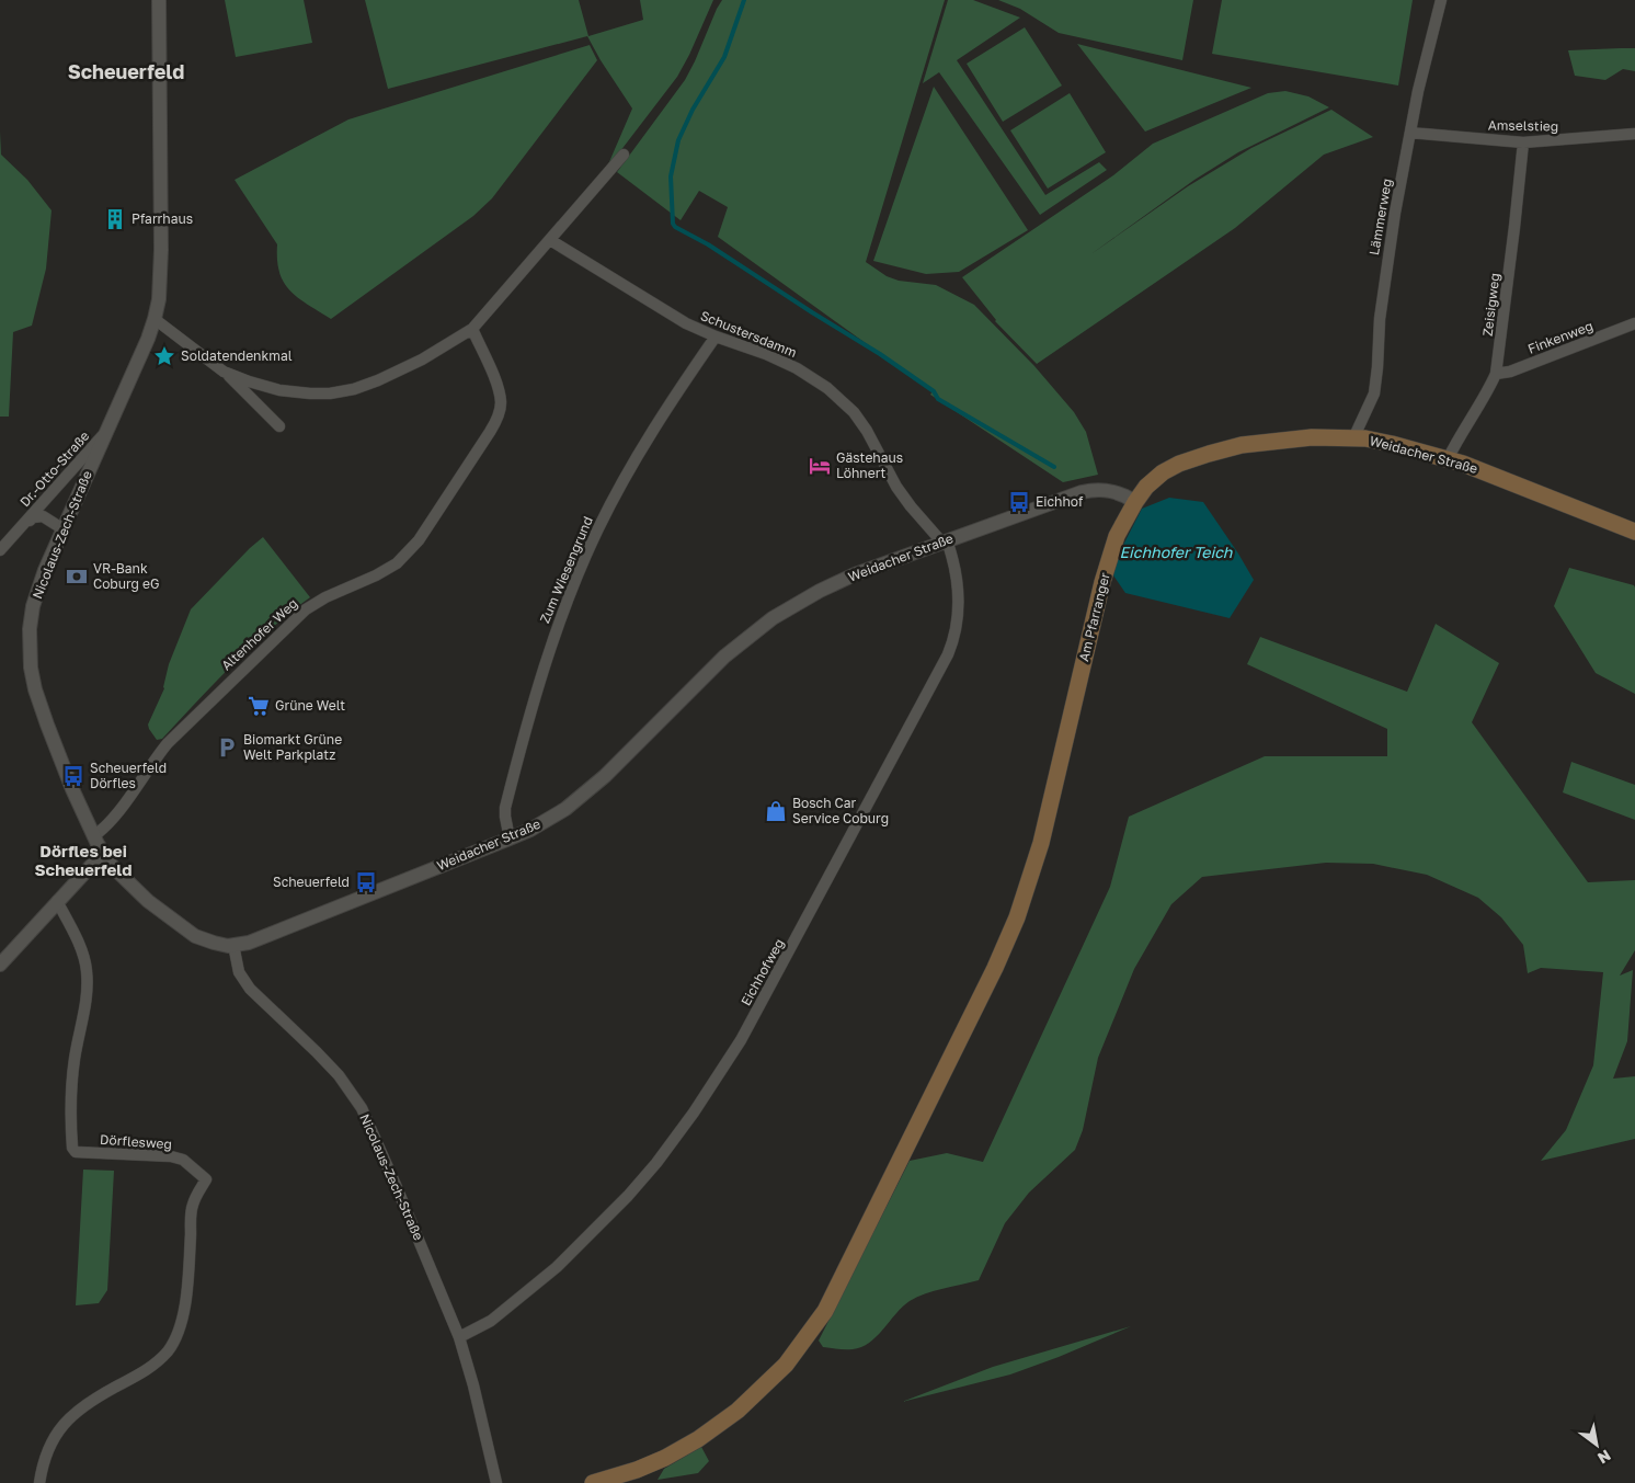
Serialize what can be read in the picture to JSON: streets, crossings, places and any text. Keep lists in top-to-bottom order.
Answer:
{
  "streets": {
    "main road": ["Weidacher Straße", "Am Pfarranger"],
    "street": [
      "Amselstieg",
      "Lämmerweg",
      "Zeisigweg",
      "Schustersdamm",
      "Finkenweg",
      "Dr.-Otto-Straße",
      "Nicolaus-Zech-Straße",
      "Zum Wiesengrund",
      "Altenhofer Weg",
      "Eichhofweg",
      "Dörflesweg"
    ]
  },
  "crossings": [
    ["Amselstieg", "Lämmerweg"],
    ["Amselstieg", "Zeisigweg"],
    ["Lämmerweg", "Weidacher Straße"],
    ["Zeisigweg", "Finkenweg"],
    ["Zeisigweg", "Weidacher Straße"],
    ["Schustersdamm", "Weidacher Straße"],
    ["Schustersdamm", "Zum Wiesengrund"],
    ["Schustersdamm", "Eichhofweg"],
    ["Weidacher Straße", "Nicolaus-Zech-Straße"],
    ["Weidacher Straße", "Zum Wiesengrund"],
    ["Weidacher Straße", "Am Pfarranger"],
    ["Weidacher Straße", "Eichhofweg"],
    ["Dr.-Otto-Straße", "Nicolaus-Zech-Straße"],
    ["Nicolaus-Zech-Straße", "Altenhofer Weg"],
    ["Nicolaus-Zech-Straße", "Eichhofweg"]
  ],
  "districts": ["Scheuerfeld", "Dörfles bei Scheuerfeld"],
  "water": ["Eichhofer Teich"],
  "places": {
    "building": ["Pfarrhaus"],
    "place": ["Soldatendenkmal"],
    "hotel": ["Gästehaus Löhnert"],
    "bus stop": ["Eichhof", "Scheuerfeld Dörfles", "Scheuerfeld"],
    "bank": ["VR-Bank Coburg eG"],
    "supermarket": ["Grüne Welt"],
    "parking": ["Biomarkt Grüne Welt Parkplatz"],
    "shop": ["Bosch Car Service Coburg"]
  },
  "north": "bottom right"
}
